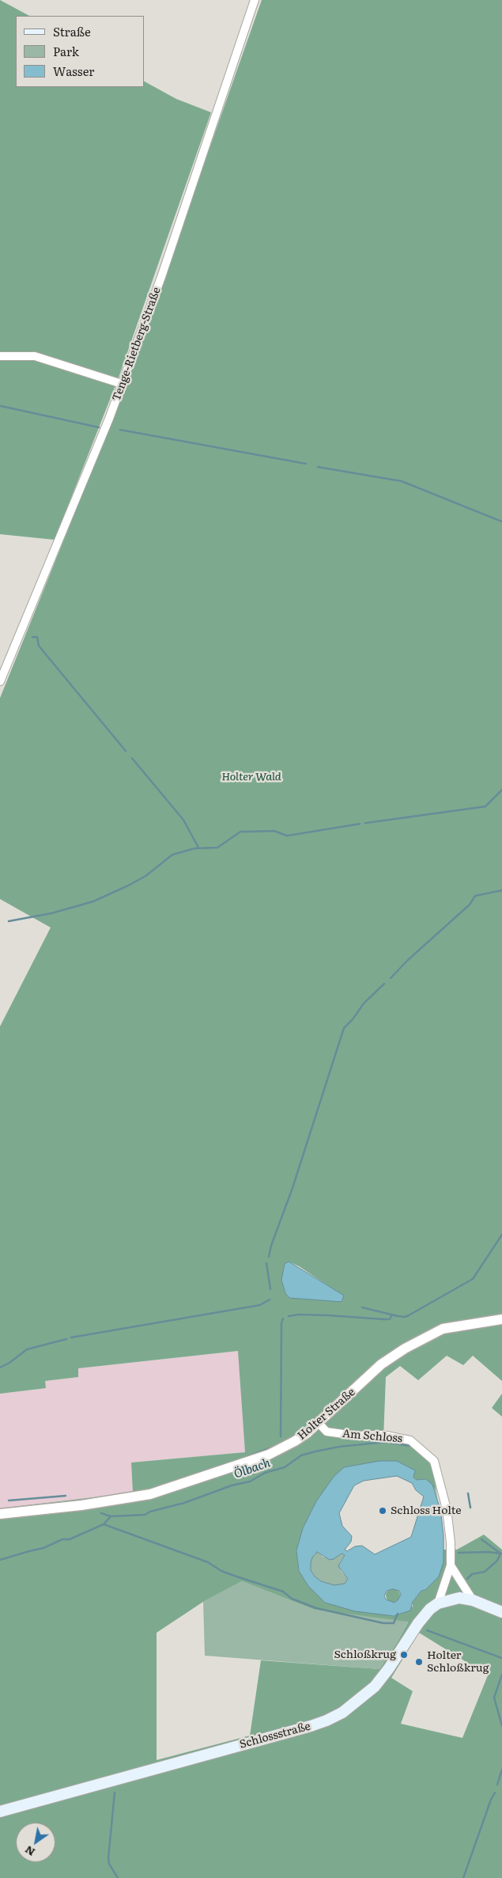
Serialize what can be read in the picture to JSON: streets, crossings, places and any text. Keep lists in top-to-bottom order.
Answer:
{
  "streets": {
    "main road": ["Schlossstraße"],
    "street": ["Tenge-Rietberg-Straße", "Holter Straße", "Am Schloss"]
  },
  "crossings": [
    ["Holter Straße", "Am Schloss"],
    ["Am Schloss", "Schlossstraße"]
  ],
  "water": ["Ölbach"],
  "parks": ["Holter Wald"],
  "places": ["Schloss Holte", "Schloßkrug", "Holter Schloßkrug"],
  "legend": ["Straße", "Park", "Wasser"],
  "north": "bottom left"
}
